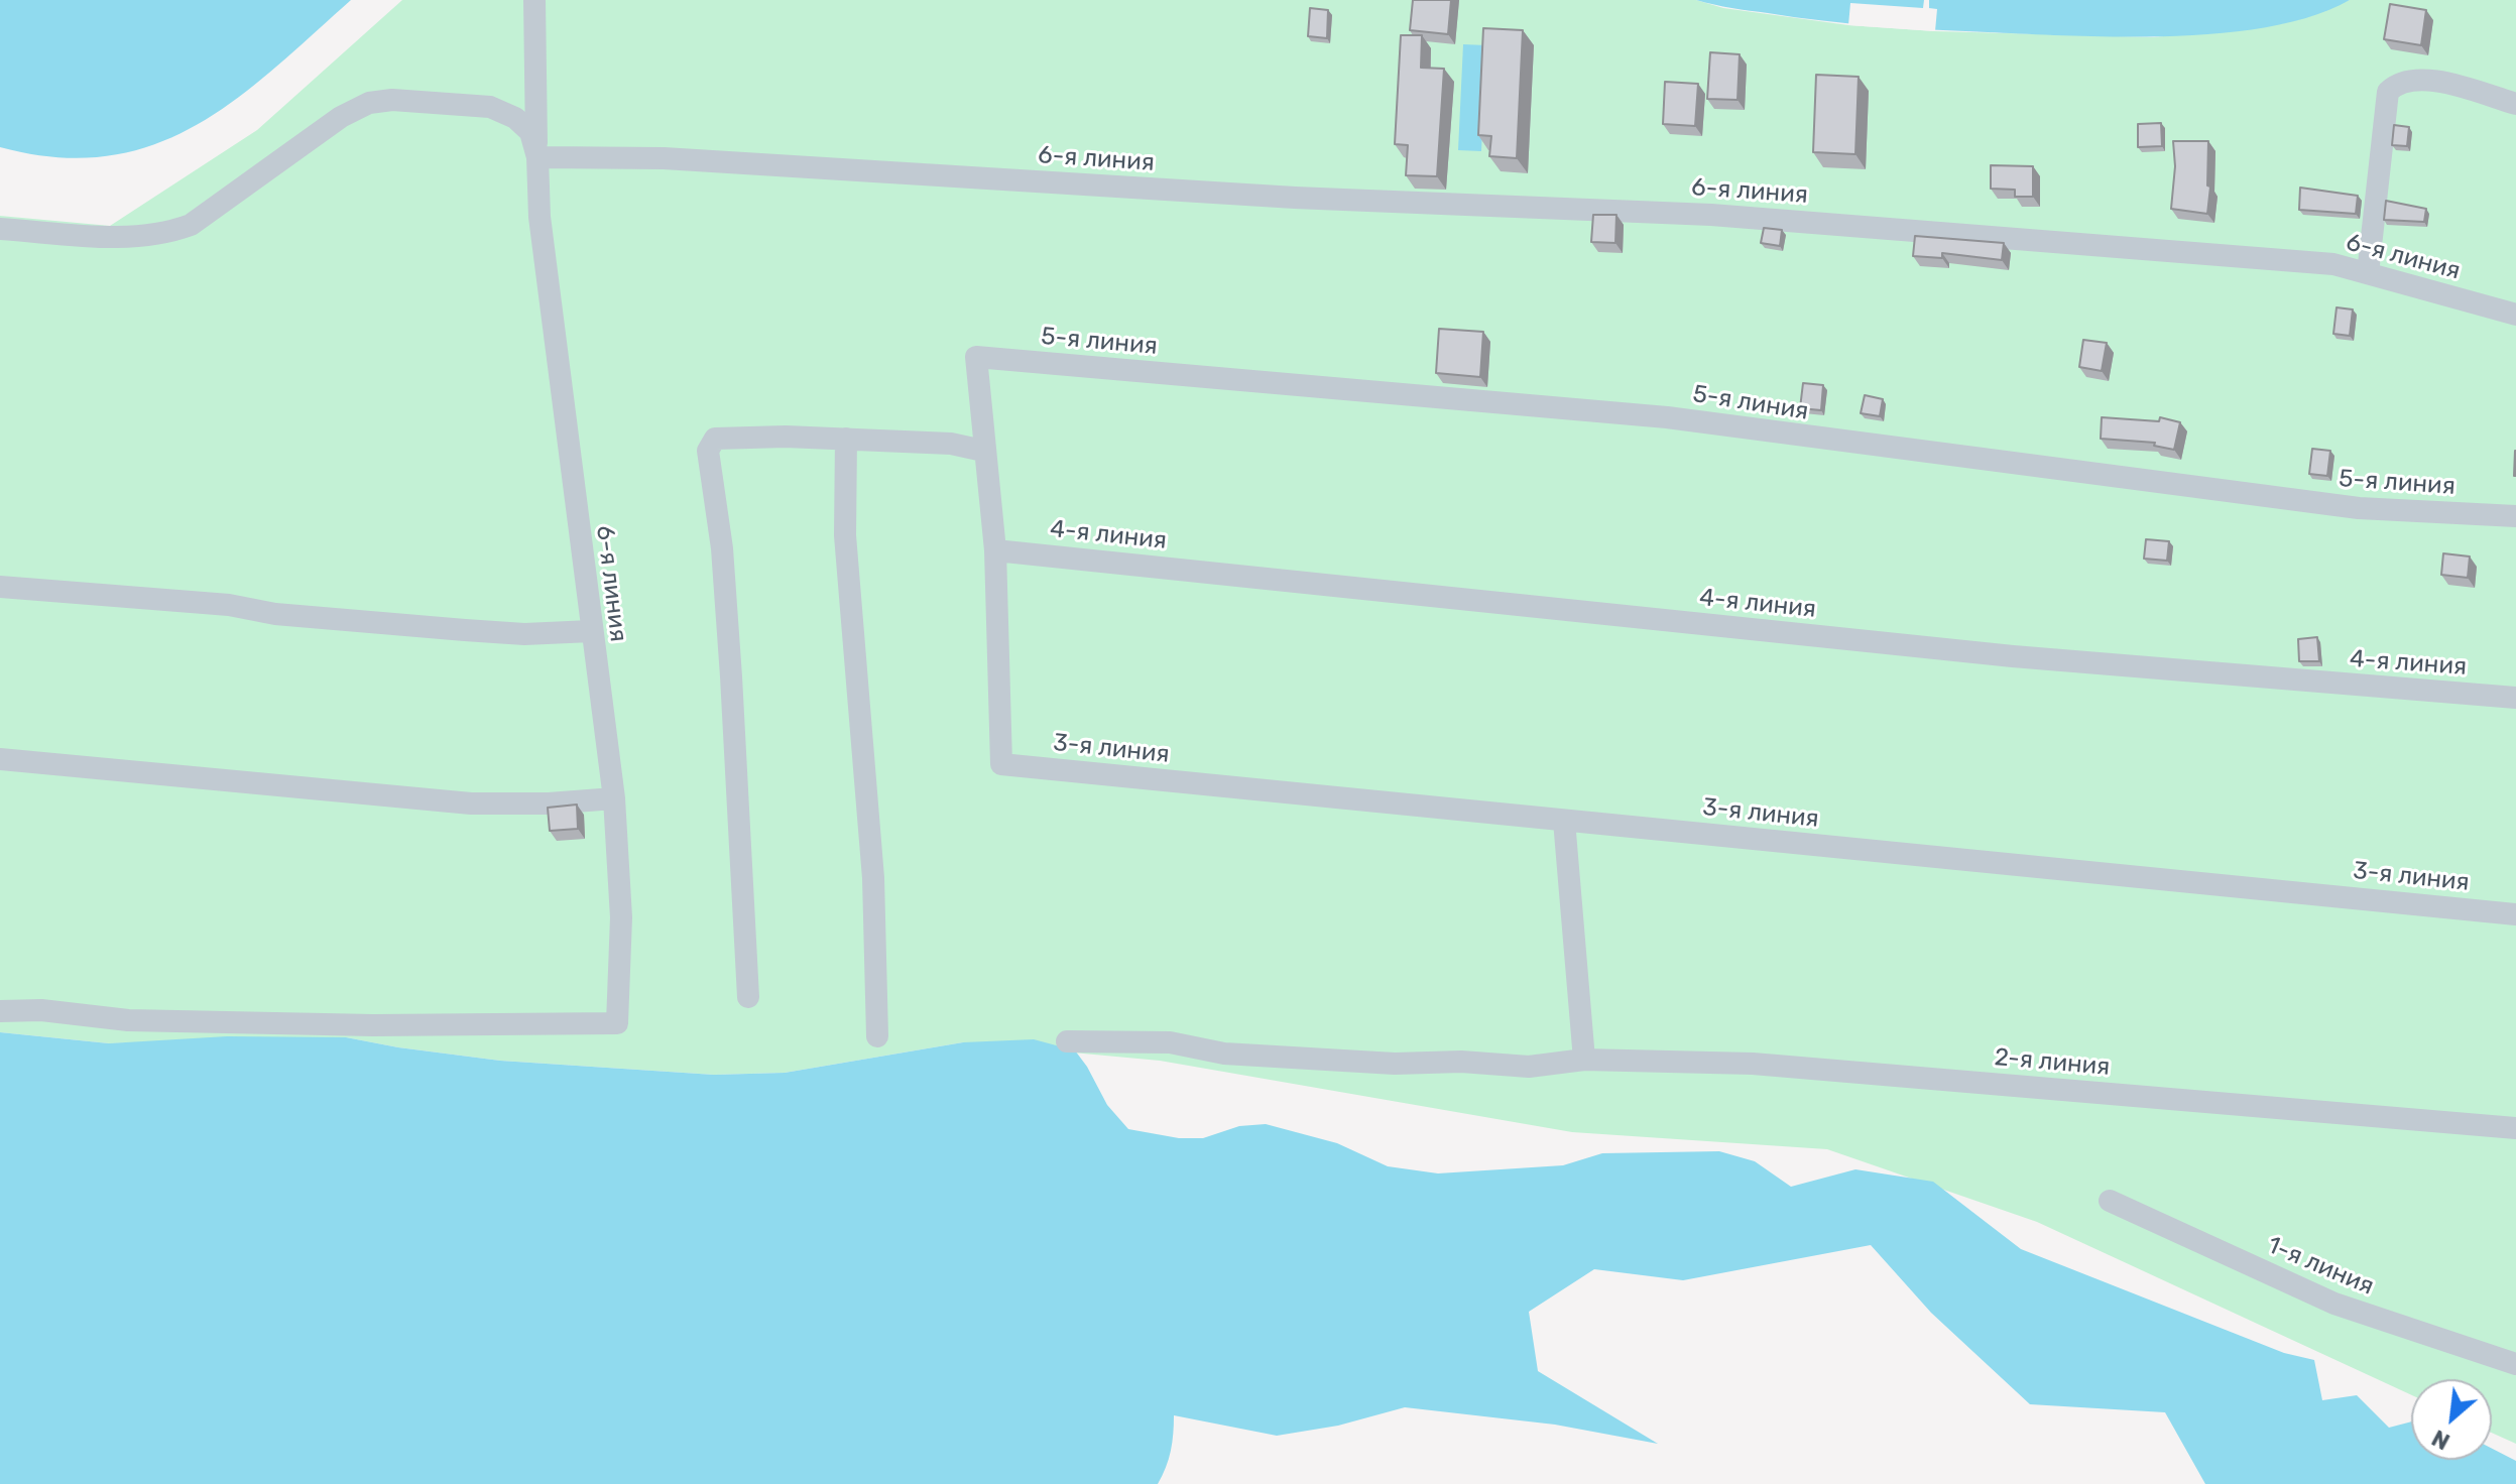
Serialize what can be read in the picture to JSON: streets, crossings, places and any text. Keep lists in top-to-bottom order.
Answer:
{
  "streets": {
    "lane": [
      "6-я линия",
      "5-я линия",
      "4-я линия",
      "3-я линия",
      "2-я линия",
      "1-я линия"
    ]
  },
  "crossings": [
    ["4-я линия", "3-я линия"]
  ],
  "north": "bottom left"
}
